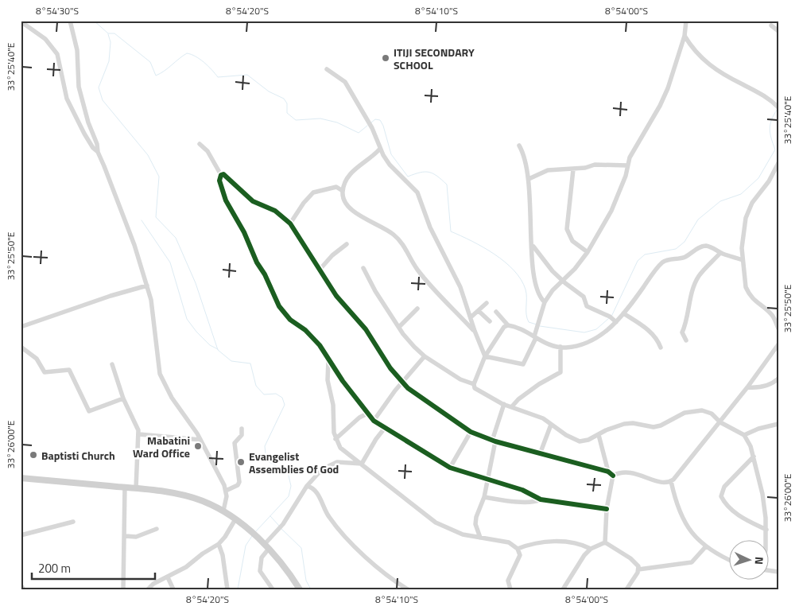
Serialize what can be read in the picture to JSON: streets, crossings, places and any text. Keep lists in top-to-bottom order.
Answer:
{
  "places": [
    "ITIJI SECONDARY SCHOOL",
    "Mabatini Ward Office",
    "Baptisti Church",
    "Evangelist Assemblies Of God"
  ],
  "scale_bar": "200 m",
  "north": "right",
  "coordinates": [
    "8°54'30\"S",
    "8°54'20\"S",
    "8°54'10\"S",
    "8°54'00\"S",
    "33°25'40\"E",
    "33°25'50\"E",
    "33°26'00\"E"
  ]
}
